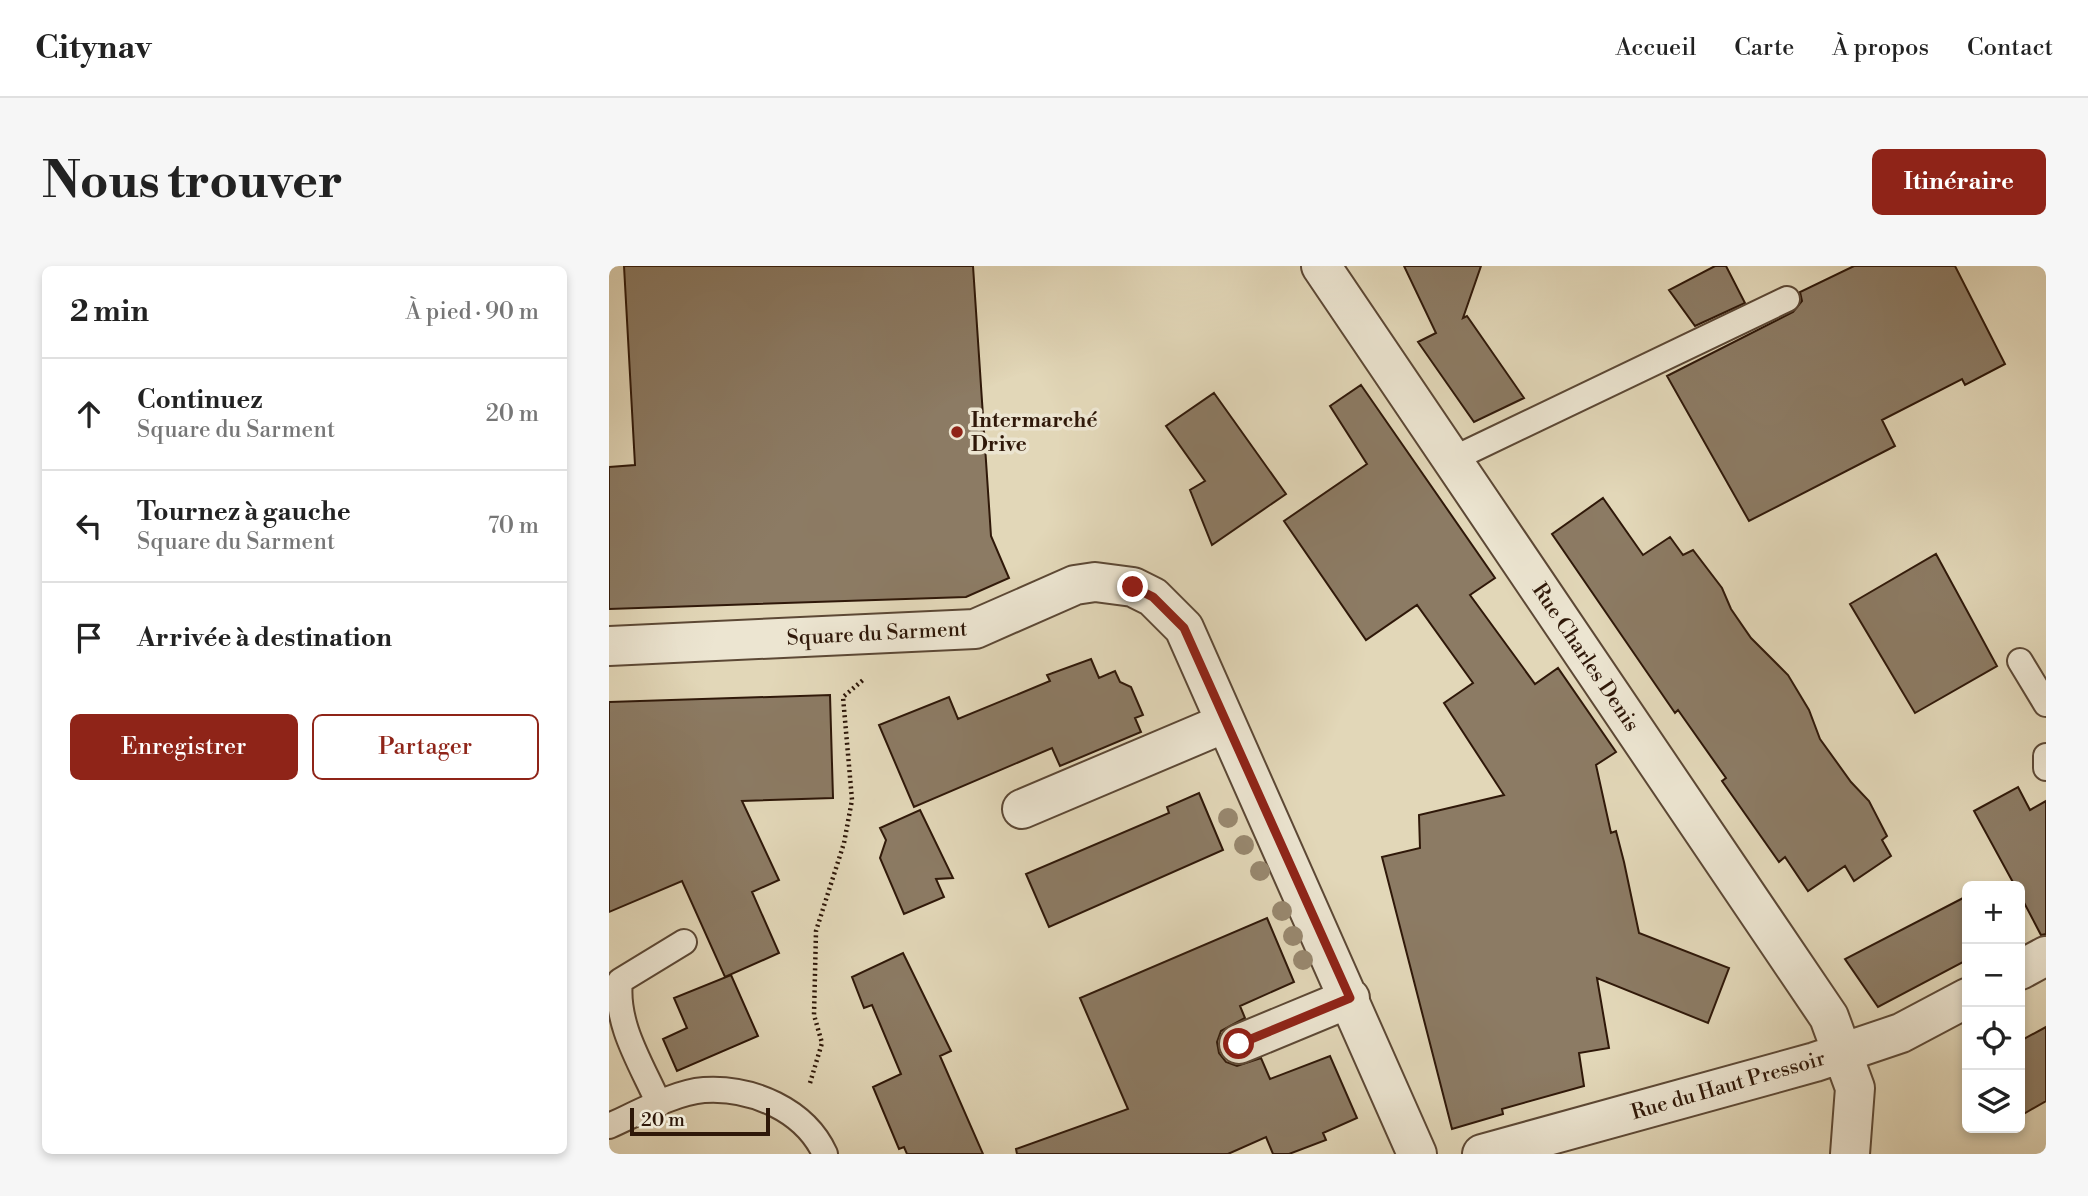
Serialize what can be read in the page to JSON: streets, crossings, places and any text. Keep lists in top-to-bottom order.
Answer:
{
  "streets": {
    "street": ["Square du Sarment", "Rue Charles Denis", "Rue du Haut Pressoir"]
  },
  "crossings": [
    ["Rue Charles Denis", "Rue du Haut Pressoir"]
  ],
  "places": ["Intermarché Drive"],
  "scale_bar": "20 m",
  "page": {
    "header": "Citynav",
    "nav": [
      "Accueil",
      "Carte",
      "À propos",
      "Contact"
    ],
    "buttons": [
      "Itinéraire",
      ["Enregistrer", "Partager"]
    ],
    "title": "Nous trouver",
    "heading": ["2 min", "À pied · 90 m"],
    "list": [
      ["Continuez", "Square du Sarment", "20 m"],
      ["Tournez à gauche", "Square du Sarment", "70 m"],
      "Arrivée à destination"
    ],
    "map_buttons": ["+", "−"],
    "scale": "20 m"
  }
}
